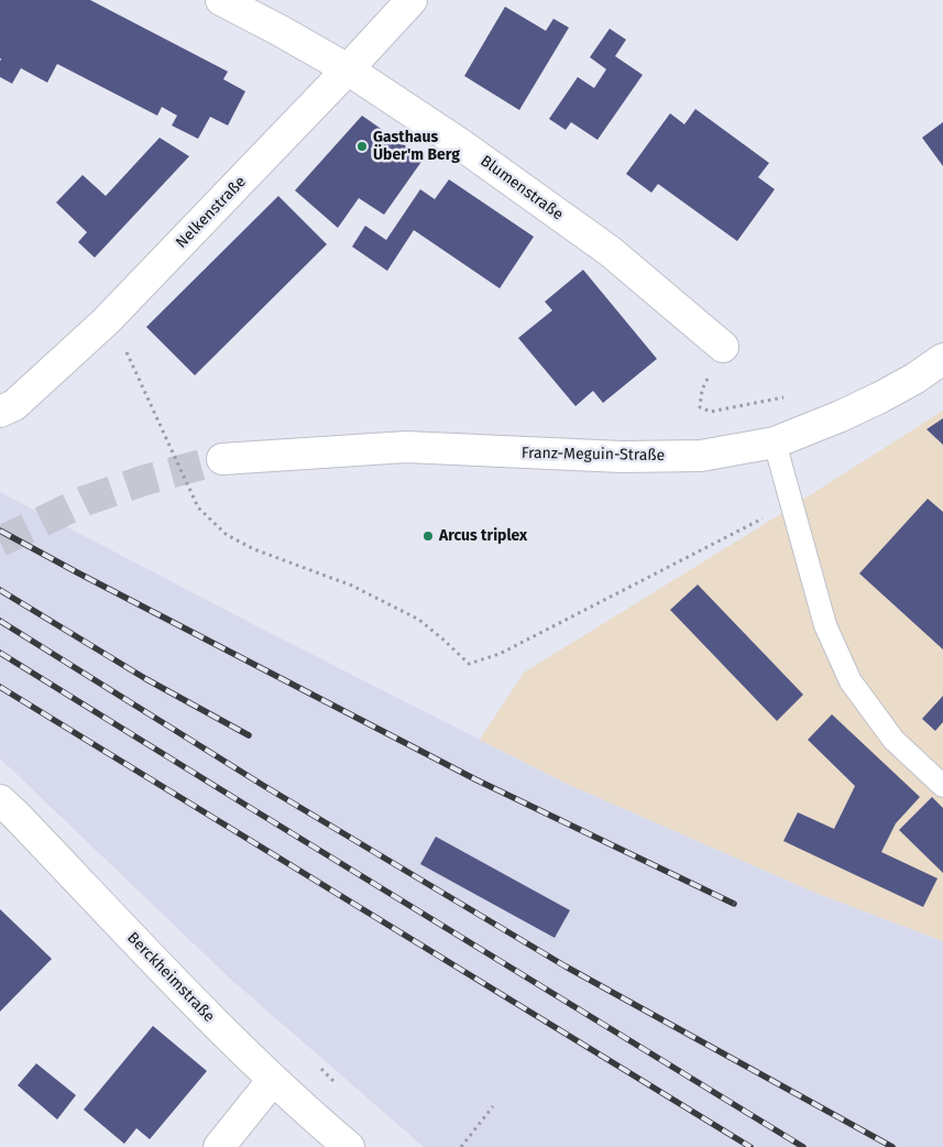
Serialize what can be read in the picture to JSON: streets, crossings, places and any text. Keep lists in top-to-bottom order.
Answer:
{
  "streets": {
    "street": [
      "Blumenstraße",
      "Nelkenstraße",
      "Franz-Meguin-Straße",
      "Berckheimstraße"
    ]
  },
  "crossings": [
    ["Blumenstraße", "Nelkenstraße"]
  ],
  "places": ["Gasthaus Über'm Berg", "Arcus triplex"]
}
